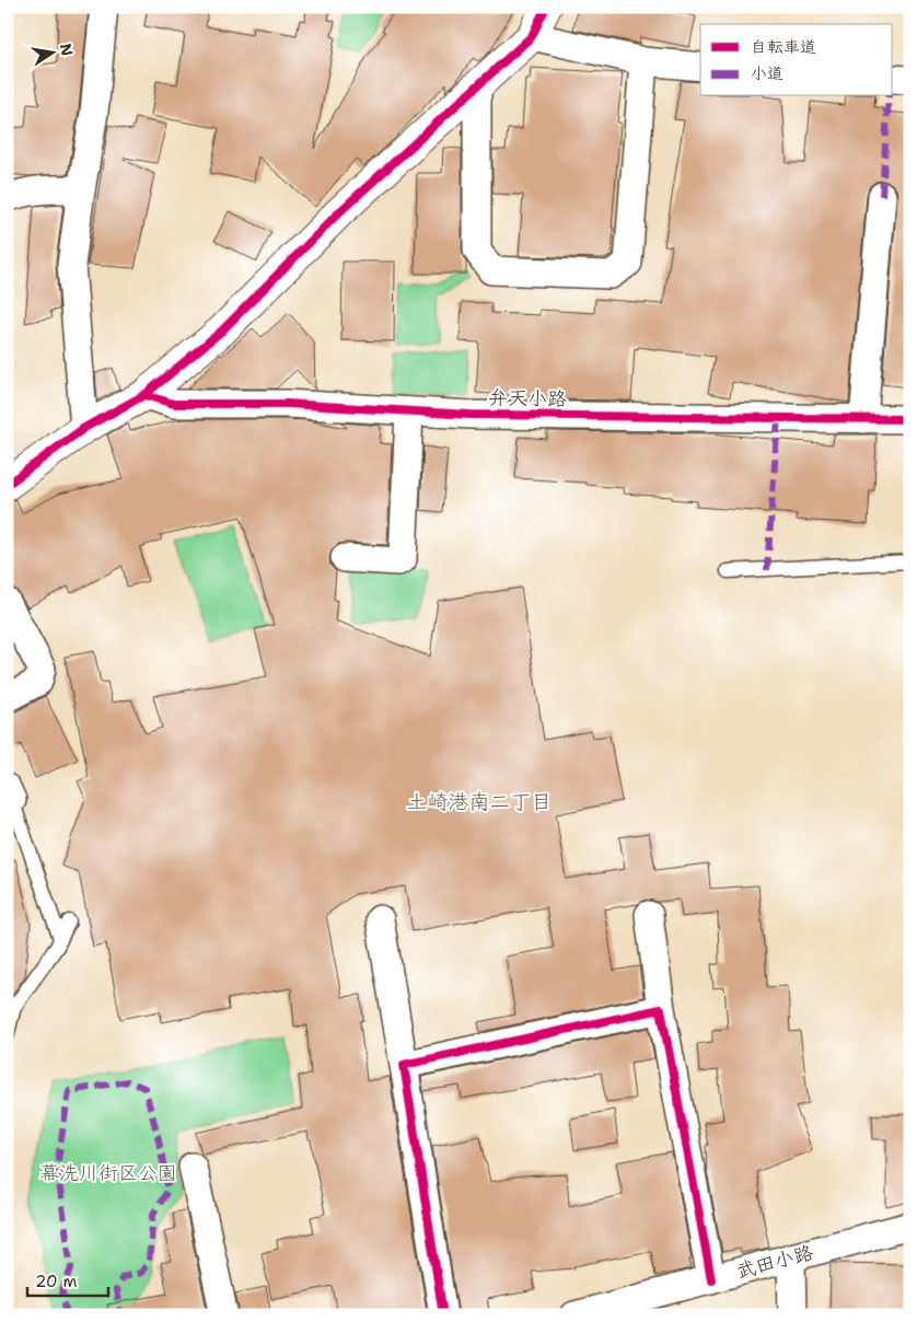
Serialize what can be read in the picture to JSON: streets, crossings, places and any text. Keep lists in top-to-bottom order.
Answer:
{
  "streets": {
    "street": ["弁天小路", "武田小路"]
  },
  "districts": ["土崎港南二丁目"],
  "parks": ["幕洗川街区公園"],
  "legend": ["自転車道", "小道"],
  "scale_bar": "20 m",
  "north": "right"
}
